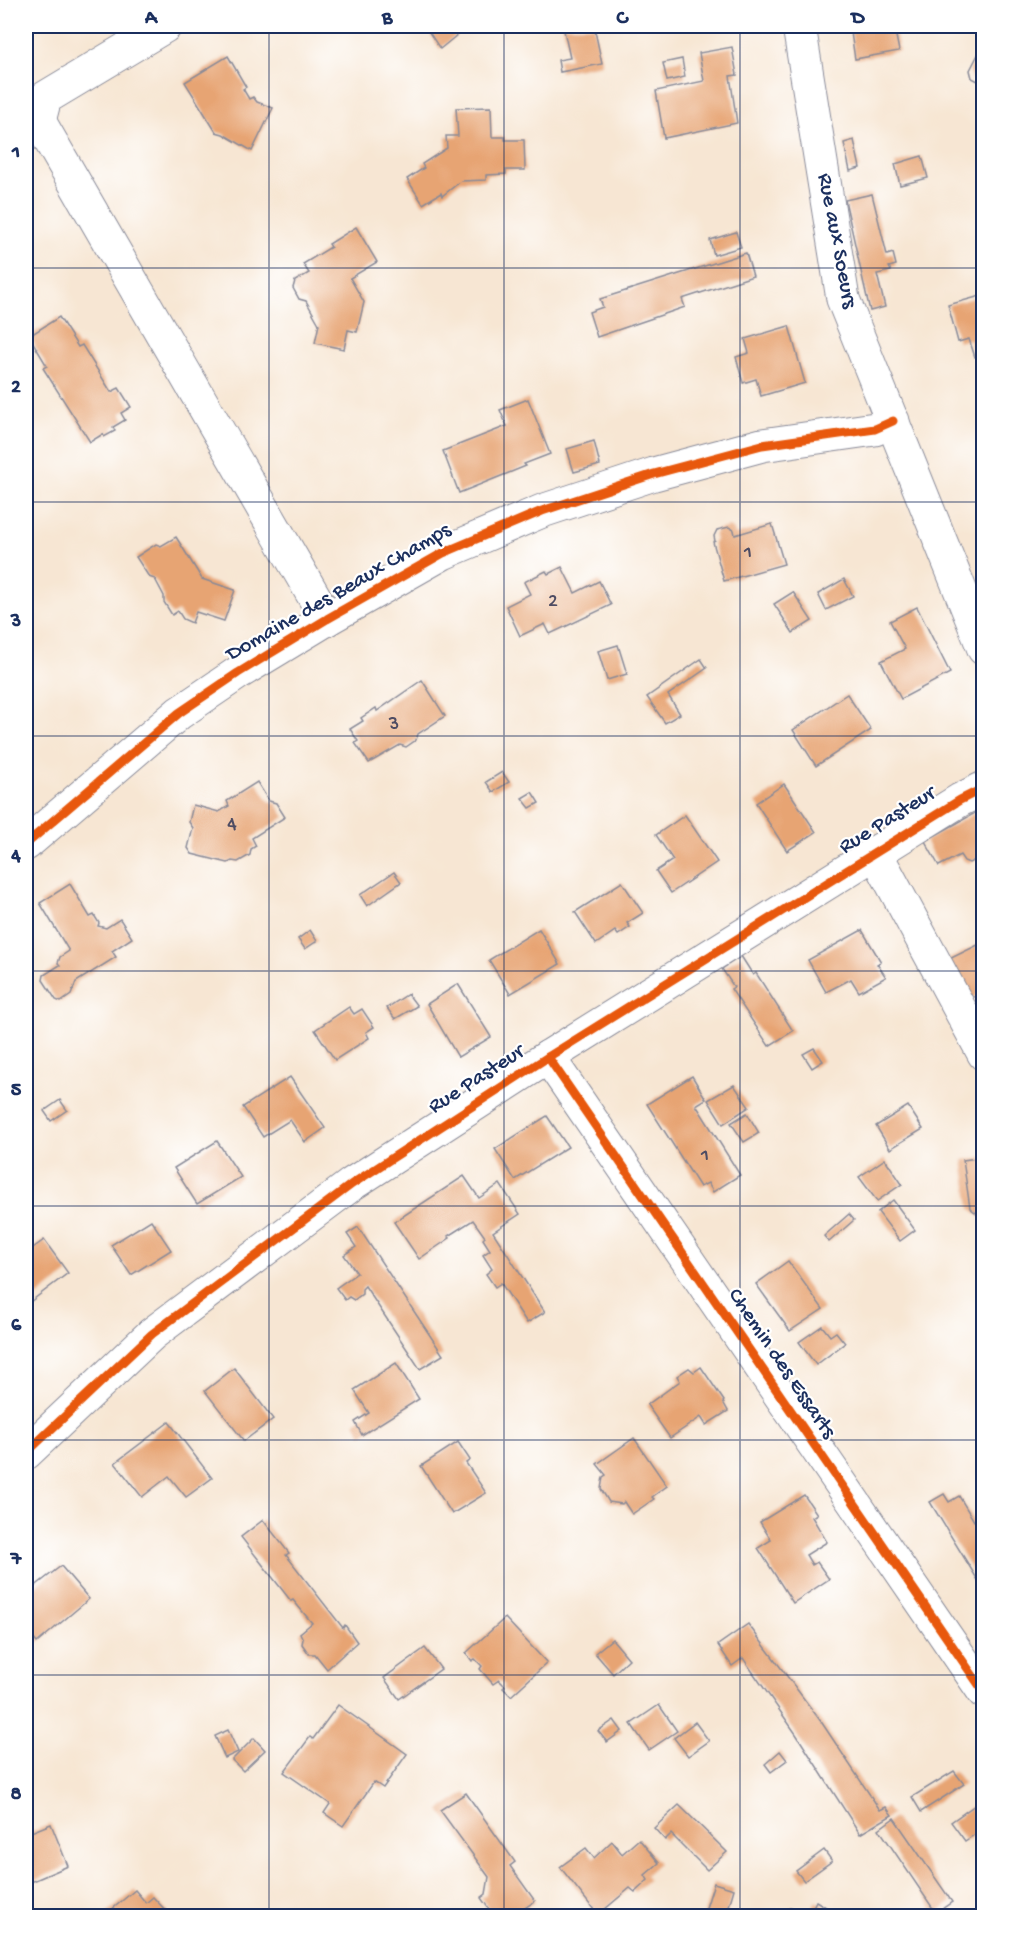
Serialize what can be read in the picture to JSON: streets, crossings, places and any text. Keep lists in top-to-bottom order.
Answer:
{
  "streets": {
    "street": [
      "Rue aux Soeurs",
      "Domaine des Beaux Champs",
      "Rue Pasteur",
      "Chemin des Essarts"
    ]
  },
  "crossings": [
    ["Rue aux Soeurs", "Domaine des Beaux Champs"],
    ["Rue Pasteur", "Chemin des Essarts"]
  ],
  "house_numbers": [
    "1",
    "2",
    "3",
    "4",
    "1"
  ],
  "grid": {
    "columns": [
      "A",
      "B",
      "C",
      "D"
    ],
    "rows": [
      "1",
      "2",
      "3",
      "4",
      "5",
      "6",
      "7",
      "8"
    ]
  }
}
